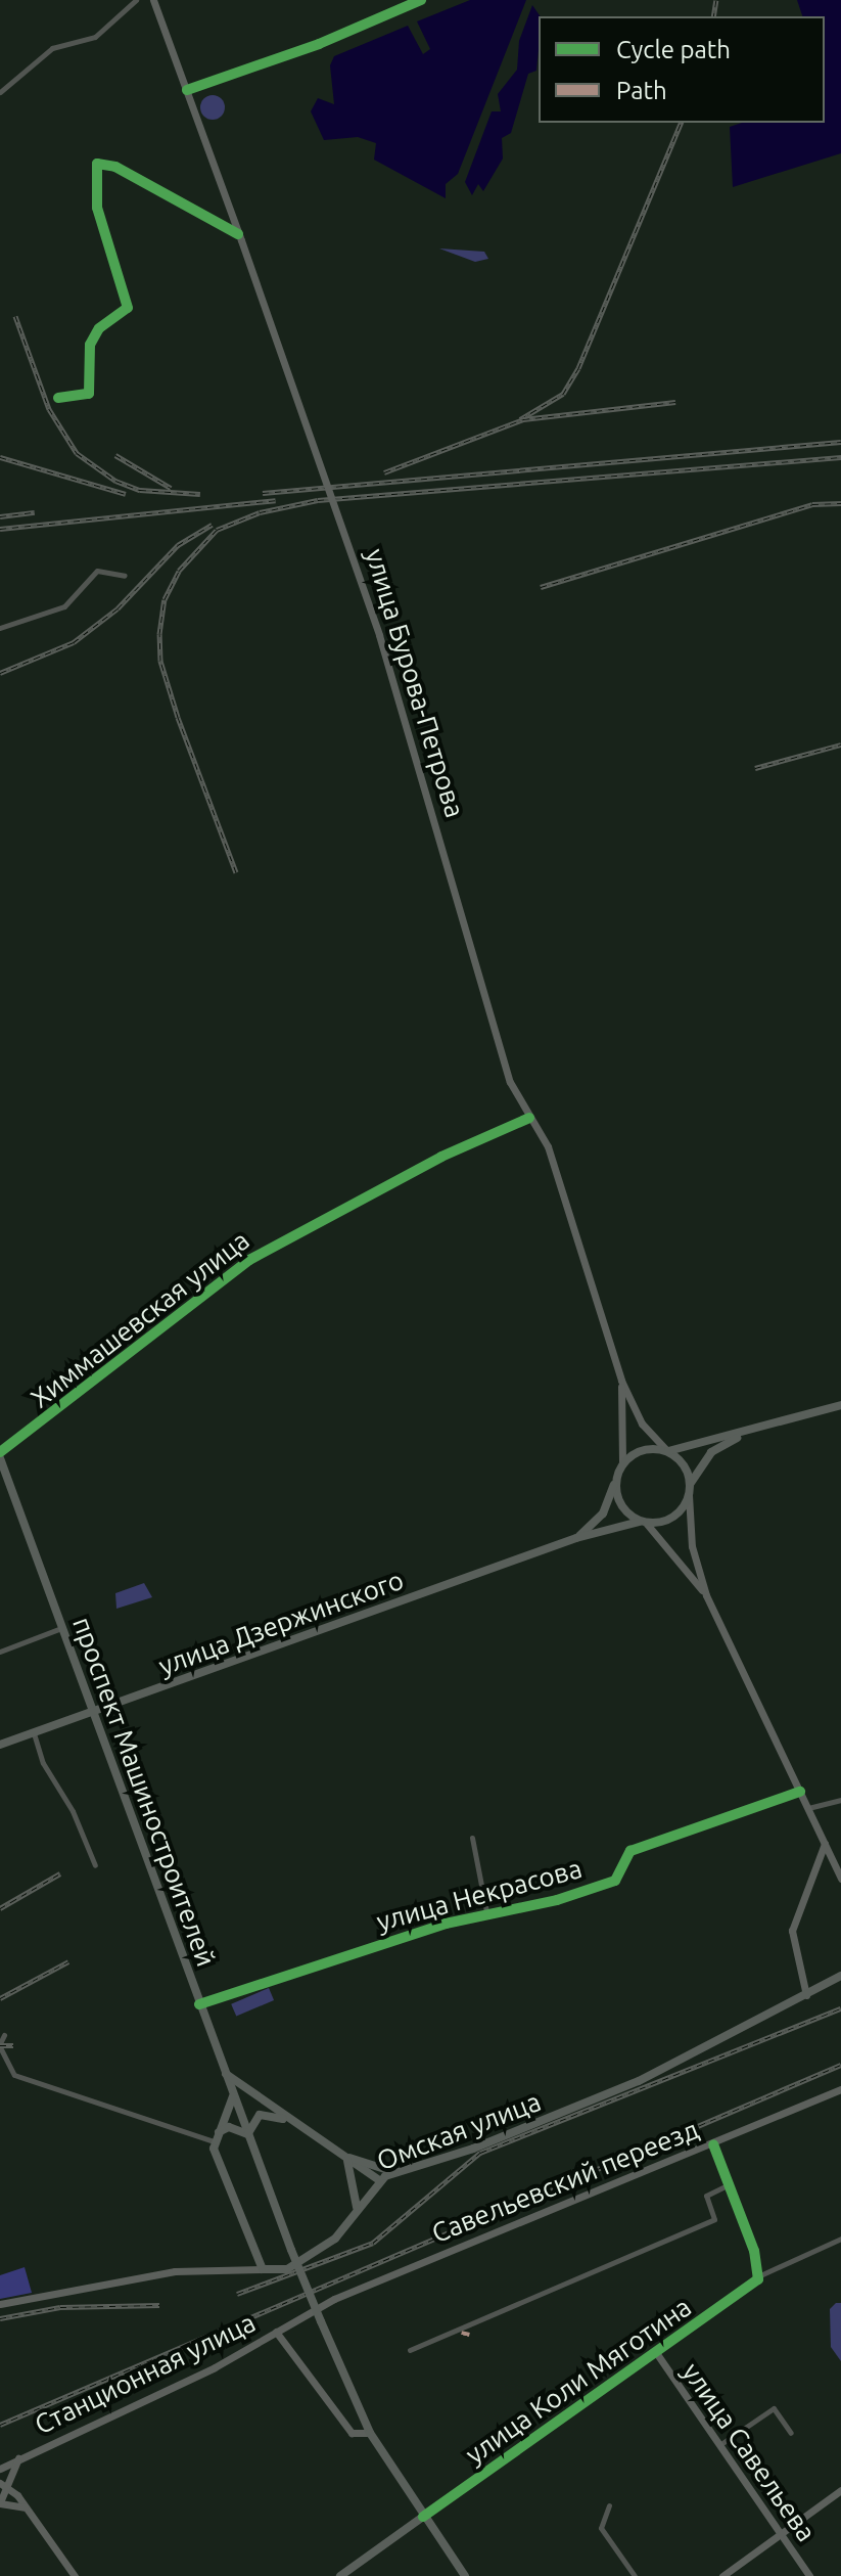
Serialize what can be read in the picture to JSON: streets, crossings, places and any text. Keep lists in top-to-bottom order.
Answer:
{
  "streets": {
    "main road": [
      "улица Бурова-Петрова",
      "Химмашевская улица",
      "улица Дзержинского",
      "проспект Машиностроителей",
      "Омская улица",
      "Савельевский переезд",
      "Станционная улица",
      "улица Коли Мяготина",
      "улица Савельева"
    ],
    "street": ["улица Некрасова"]
  },
  "crossings": [
    ["улица Бурова-Петрова", "Химмашевская улица"],
    ["улица Бурова-Петрова", "улица Дзержинского"],
    ["Химмашевская улица", "проспект Машиностроителей"],
    ["улица Дзержинского", "проспект Машиностроителей"],
    ["проспект Машиностроителей", "улица Некрасова"],
    ["проспект Машиностроителей", "улица Коли Мяготина"],
    ["Савельевский переезд", "Станционная улица"],
    ["улица Коли Мяготина", "улица Савельева"]
  ],
  "legend": ["Cycle path", "Path"]
}
